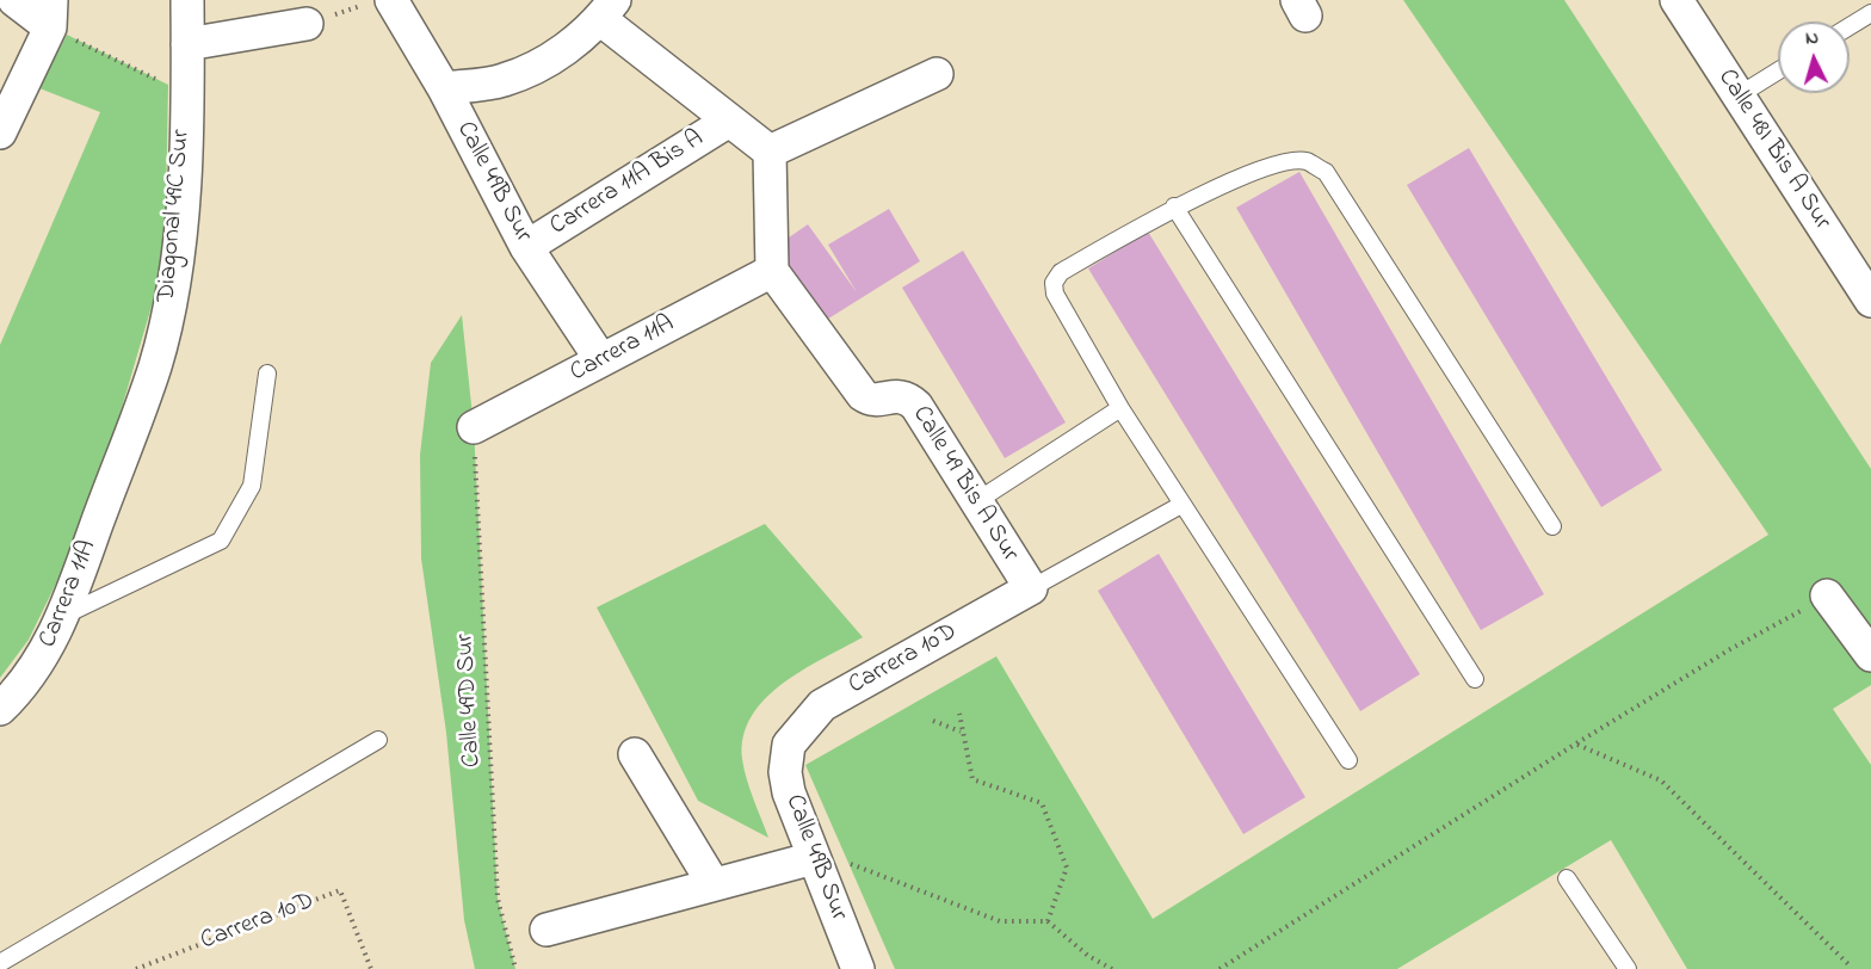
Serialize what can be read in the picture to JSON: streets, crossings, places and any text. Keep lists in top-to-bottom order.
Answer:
{
  "streets": {
    "street": [
      "Calle 48I Bis A Sur",
      "Calle 49B Sur",
      "Carrera 11A Bis A",
      "Diagonal 49C Sur",
      "Carrera 11A",
      "Calle 49 Bis A Sur",
      "Carrera 10D"
    ],
    "path": ["Calle 49D Sur"]
  },
  "crossings": [
    ["Calle 49B Sur", "Carrera 11A Bis A"],
    ["Calle 49B Sur", "Carrera 11A"],
    ["Calle 49B Sur", "Carrera 10D"],
    ["Diagonal 49C Sur", "Carrera 11A"],
    ["Carrera 11A", "Calle 49 Bis A Sur"],
    ["Carrera 11A", "Calle 49D Sur"],
    ["Calle 49 Bis A Sur", "Carrera 10D"]
  ],
  "north": "top"
}
